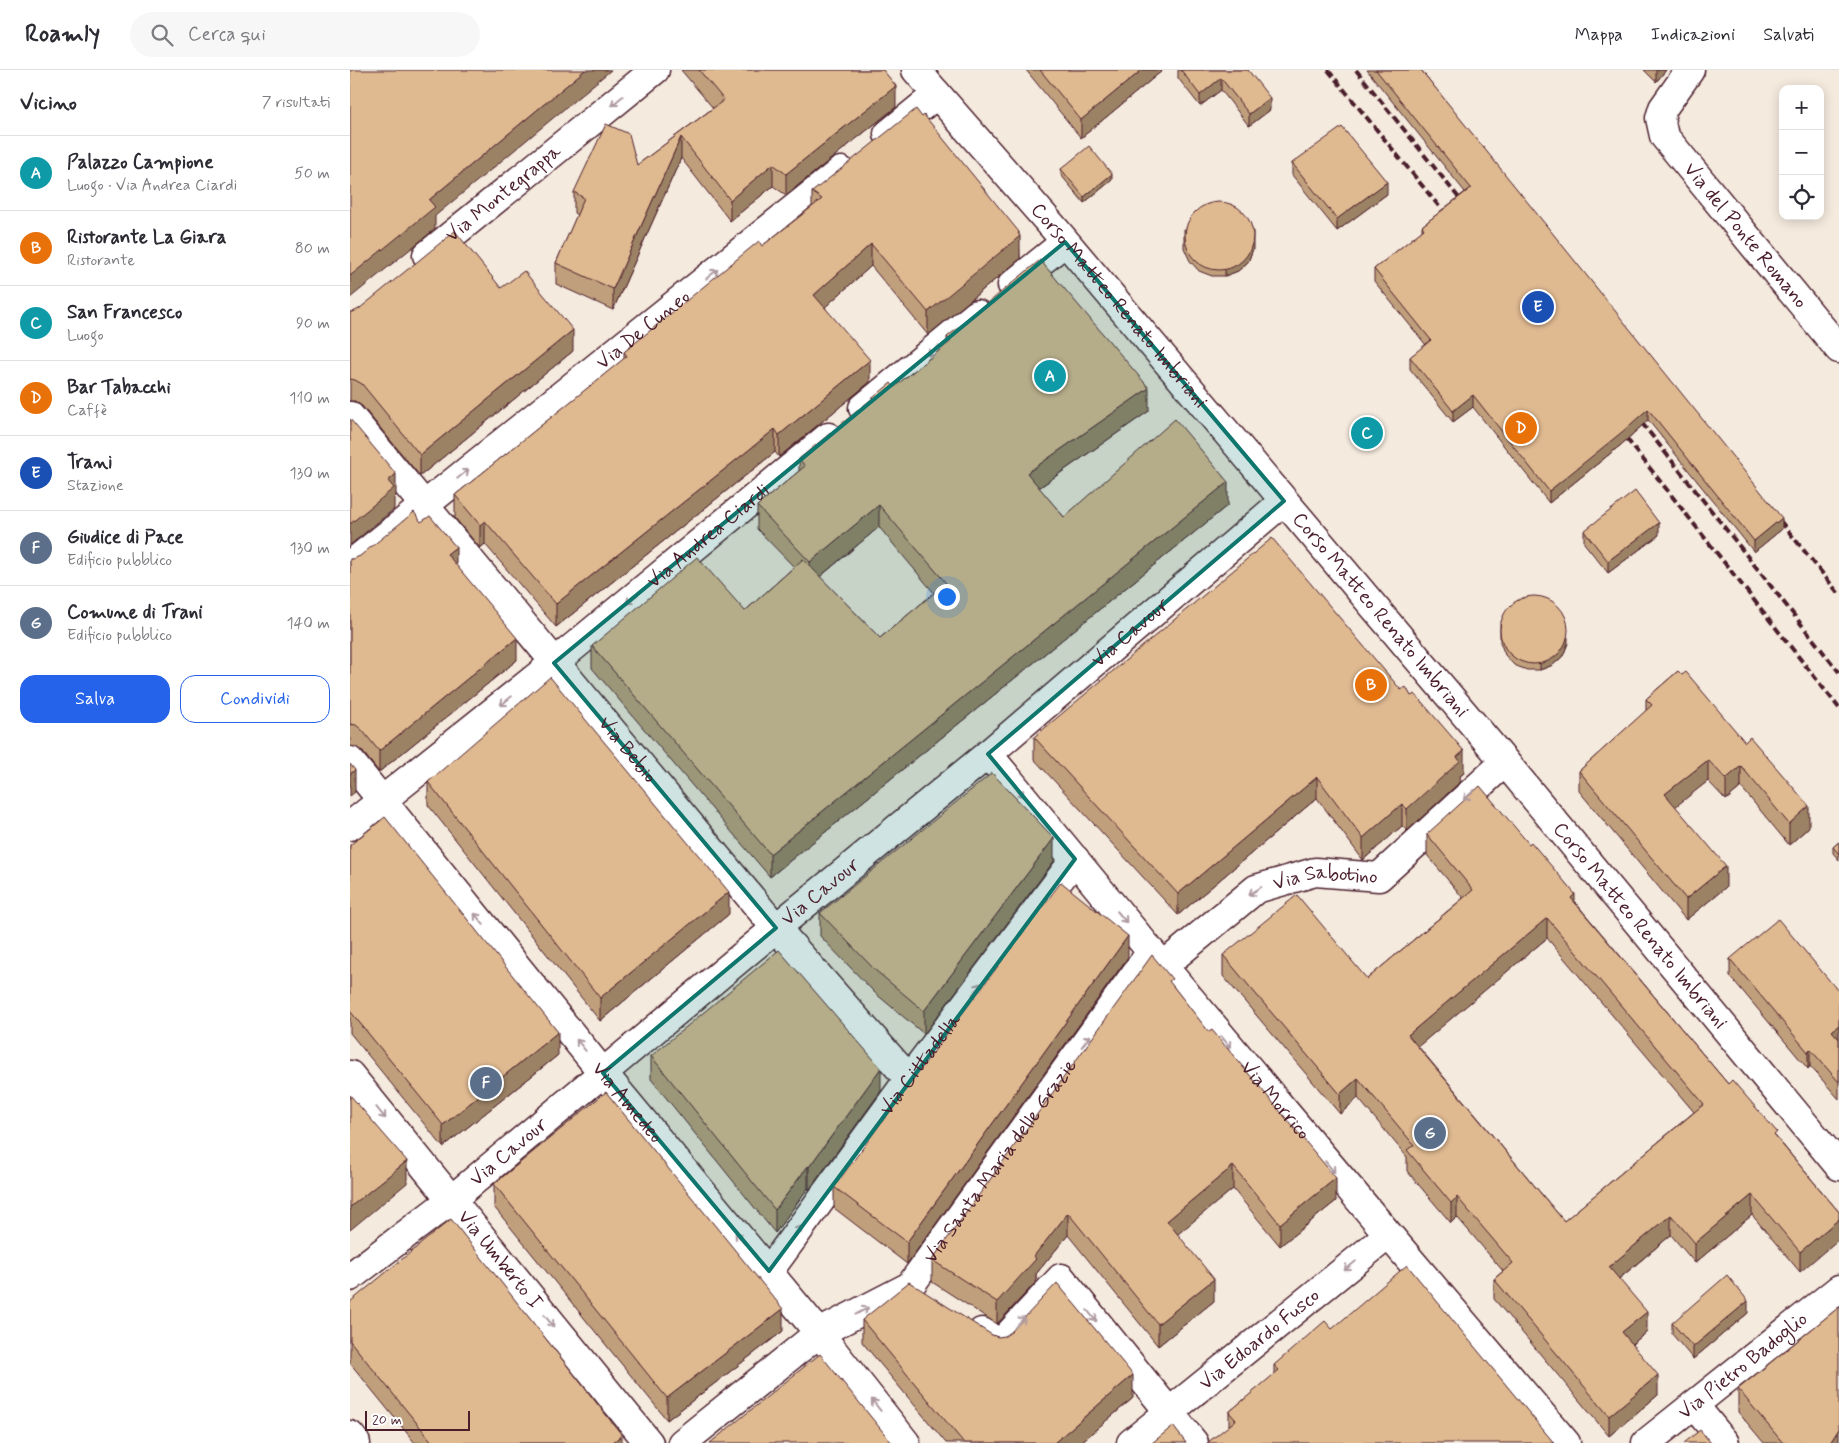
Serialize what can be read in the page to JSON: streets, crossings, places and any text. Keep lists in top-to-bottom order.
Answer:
{
  "streets": {
    "street": [
      "Via Montegrappa",
      "Via del Ponte Romano",
      "Corso Matteo Renato Imbriani",
      "Via De Cuneo",
      "Via Andrea Ciardi",
      "Via Cavour",
      "Via Bebio",
      "Via Sabotino",
      "Via Cittadella",
      "Via Morrico",
      "Via Amedeo",
      "Via Santa Maria delle Grazie",
      "Via Umberto I",
      "Via Edoardo Fusco",
      "Via Pietro Badoglio"
    ]
  },
  "crossings": [
    ["Corso Matteo Renato Imbriani", "Via De Cuneo"],
    ["Corso Matteo Renato Imbriani", "Via Andrea Ciardi"],
    ["Corso Matteo Renato Imbriani", "Via Cavour"],
    ["Corso Matteo Renato Imbriani", "Via Sabotino"],
    ["Via De Cuneo", "Via Bebio"],
    ["Via Andrea Ciardi", "Via Bebio"],
    ["Via Andrea Ciardi", "Via Amedeo"],
    ["Via Cavour", "Via Bebio"],
    ["Via Cavour", "Via Morrico"],
    ["Via Cavour", "Via Amedeo"],
    ["Via Cavour", "Via Umberto I"],
    ["Via Bebio", "Via Cittadella"],
    ["Via Sabotino", "Via Morrico"],
    ["Via Sabotino", "Via Santa Maria delle Grazie"],
    ["Via Cittadella", "Via Morrico"],
    ["Via Cittadella", "Via Amedeo"],
    ["Via Morrico", "Via Santa Maria delle Grazie"],
    ["Via Morrico", "Via Edoardo Fusco"],
    ["Via Amedeo", "Via Santa Maria delle Grazie"]
  ],
  "one_way": [
    "Via Montegrappa",
    "Via De Cuneo",
    "Via Andrea Ciardi",
    "Via Sabotino",
    "Via Cittadella",
    "Via Morrico",
    "Via Amedeo",
    "Via Santa Maria delle Grazie",
    "Via Umberto I",
    "Via Edoardo Fusco"
  ],
  "scale_bar": "20 m",
  "page": {
    "header": "Roamly",
    "search": "Cerca qui",
    "nav": ["Mappa", "Indicazioni", "Salvati"],
    "heading": ["Vicino", "7 risultati"],
    "map_buttons": ["+", "−"],
    "list": [
      {
        "mark": "A",
        "name": "Palazzo Campione",
        "note": "Luogo · Via Andrea Ciardi",
        "value": "50 m"
      },
      {
        "mark": "B",
        "name": "Ristorante La Giara",
        "note": "Ristorante",
        "value": "80 m"
      },
      {
        "mark": "C",
        "name": "San Francesco",
        "note": "Luogo",
        "value": "90 m"
      },
      {
        "mark": "D",
        "name": "Bar Tabacchi",
        "note": "Caffè",
        "value": "110 m"
      },
      {
        "mark": "E",
        "name": "Trani",
        "note": "Stazione",
        "value": "130 m"
      },
      {
        "mark": "F",
        "name": "Giudice di Pace",
        "note": "Edificio pubblico",
        "value": "130 m"
      },
      {
        "mark": "G",
        "name": "Comune di Trani",
        "note": "Edificio pubblico",
        "value": "140 m"
      }
    ],
    "pins": [
      "E",
      "A",
      "D",
      "C",
      "B",
      "F",
      "G"
    ],
    "buttons": ["Salva", "Condividi"],
    "scale": "20 m"
  }
}
